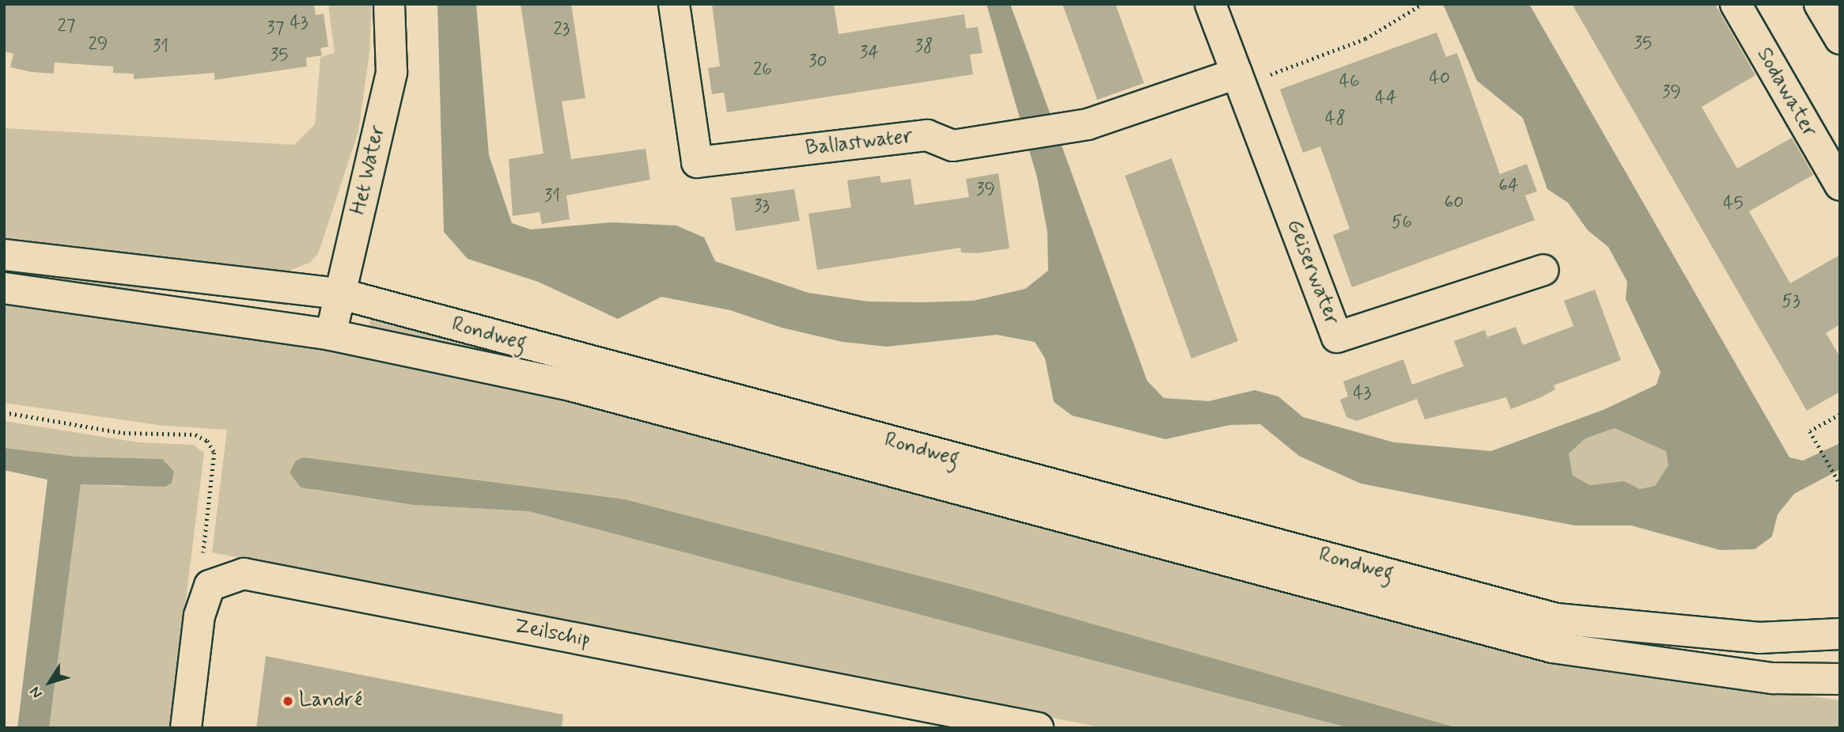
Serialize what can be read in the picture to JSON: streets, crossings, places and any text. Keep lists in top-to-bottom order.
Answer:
{
  "streets": {
    "main road": [
      "Sodawater",
      "Ballastwater",
      "Het Water",
      "Geiserwater",
      "Rondweg",
      "Zeilschip"
    ]
  },
  "crossings": [
    ["Ballastwater", "Geiserwater"],
    ["Het Water", "Rondweg"]
  ],
  "places": ["Landré"],
  "house_numbers": [
    "43",
    "27",
    "37",
    "23",
    "35",
    "29",
    "31",
    "38",
    "34",
    "35",
    "30",
    "26",
    "40",
    "46",
    "39",
    "44",
    "48",
    "64",
    "39",
    "31",
    "60",
    "45",
    "33",
    "56",
    "53",
    "43"
  ],
  "north": "bottom left"
}
